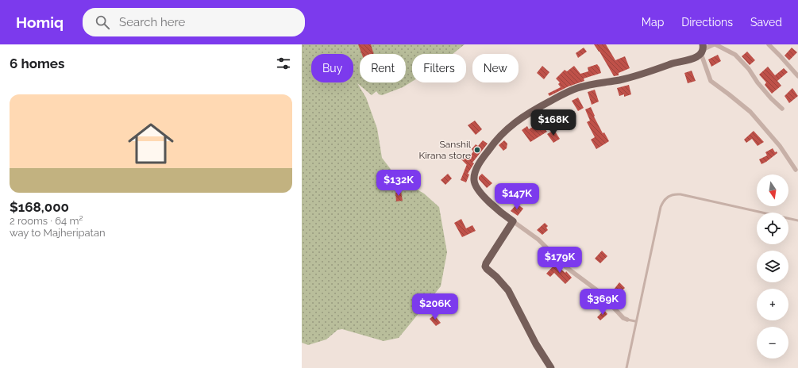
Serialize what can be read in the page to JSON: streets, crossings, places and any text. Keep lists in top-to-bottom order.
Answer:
{
  "places": ["Sanshil Kirana store"],
  "north": "bottom",
  "page": {
    "header": "Homiq",
    "search": "Search here",
    "nav": ["Map", "Directions", "Saved"],
    "heading": "6 homes",
    "chip": [
      "Buy",
      "Rent",
      "Filters",
      "New"
    ],
    "list": [
      {
        "name": "$168,000",
        "note": "2 rooms · 64 m² · way to Majheripatan"
      }
    ],
    "price": [
      "$168K",
      "$132K",
      "$147K",
      "$179K",
      "$369K",
      "$206K"
    ],
    "map_buttons": ["+", "−"]
  }
}
